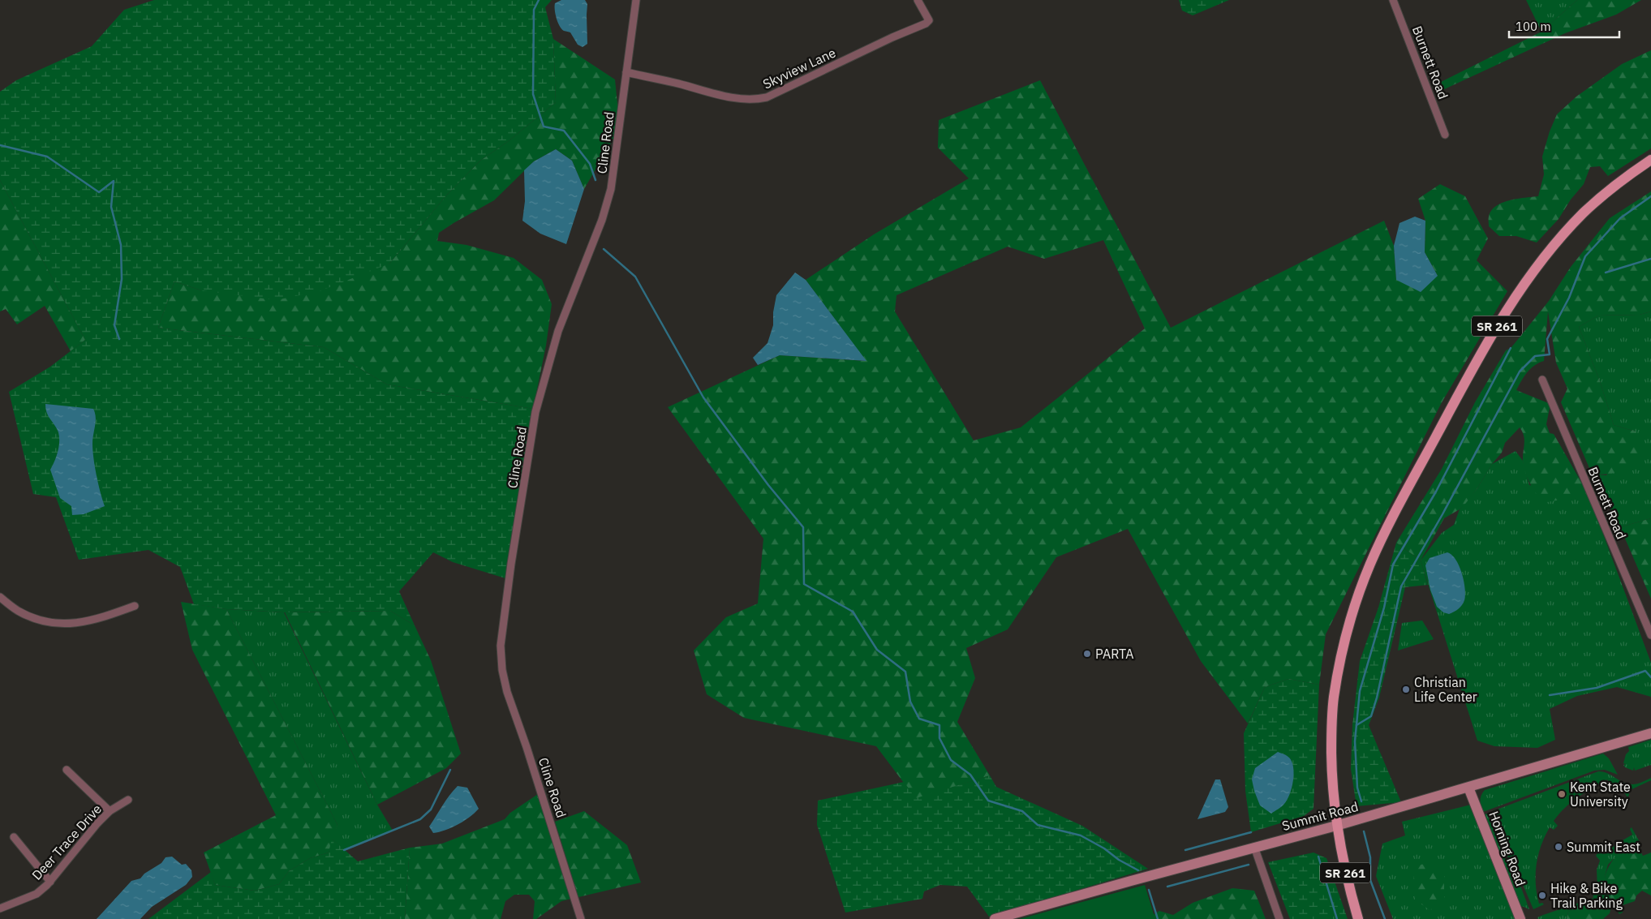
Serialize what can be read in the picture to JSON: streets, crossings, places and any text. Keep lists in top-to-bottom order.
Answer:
{
  "streets": {
    "main road": ["SR 261"],
    "street": [
      "Burnett Road",
      "Skyview Lane",
      "Cline Road",
      "Summit Road",
      "Deer Trace Drive",
      "Horning Road"
    ]
  },
  "crossings": [
    ["Skyview Lane", "Cline Road"],
    ["SR 261", "Summit Road"],
    ["Summit Road", "Horning Road"]
  ],
  "places": [
    "PARTA",
    "Christian Life Center",
    "Kent State University",
    "Summit East",
    "Hike & Bike Trail Parking"
  ],
  "scale_bar": "100 m"
}
